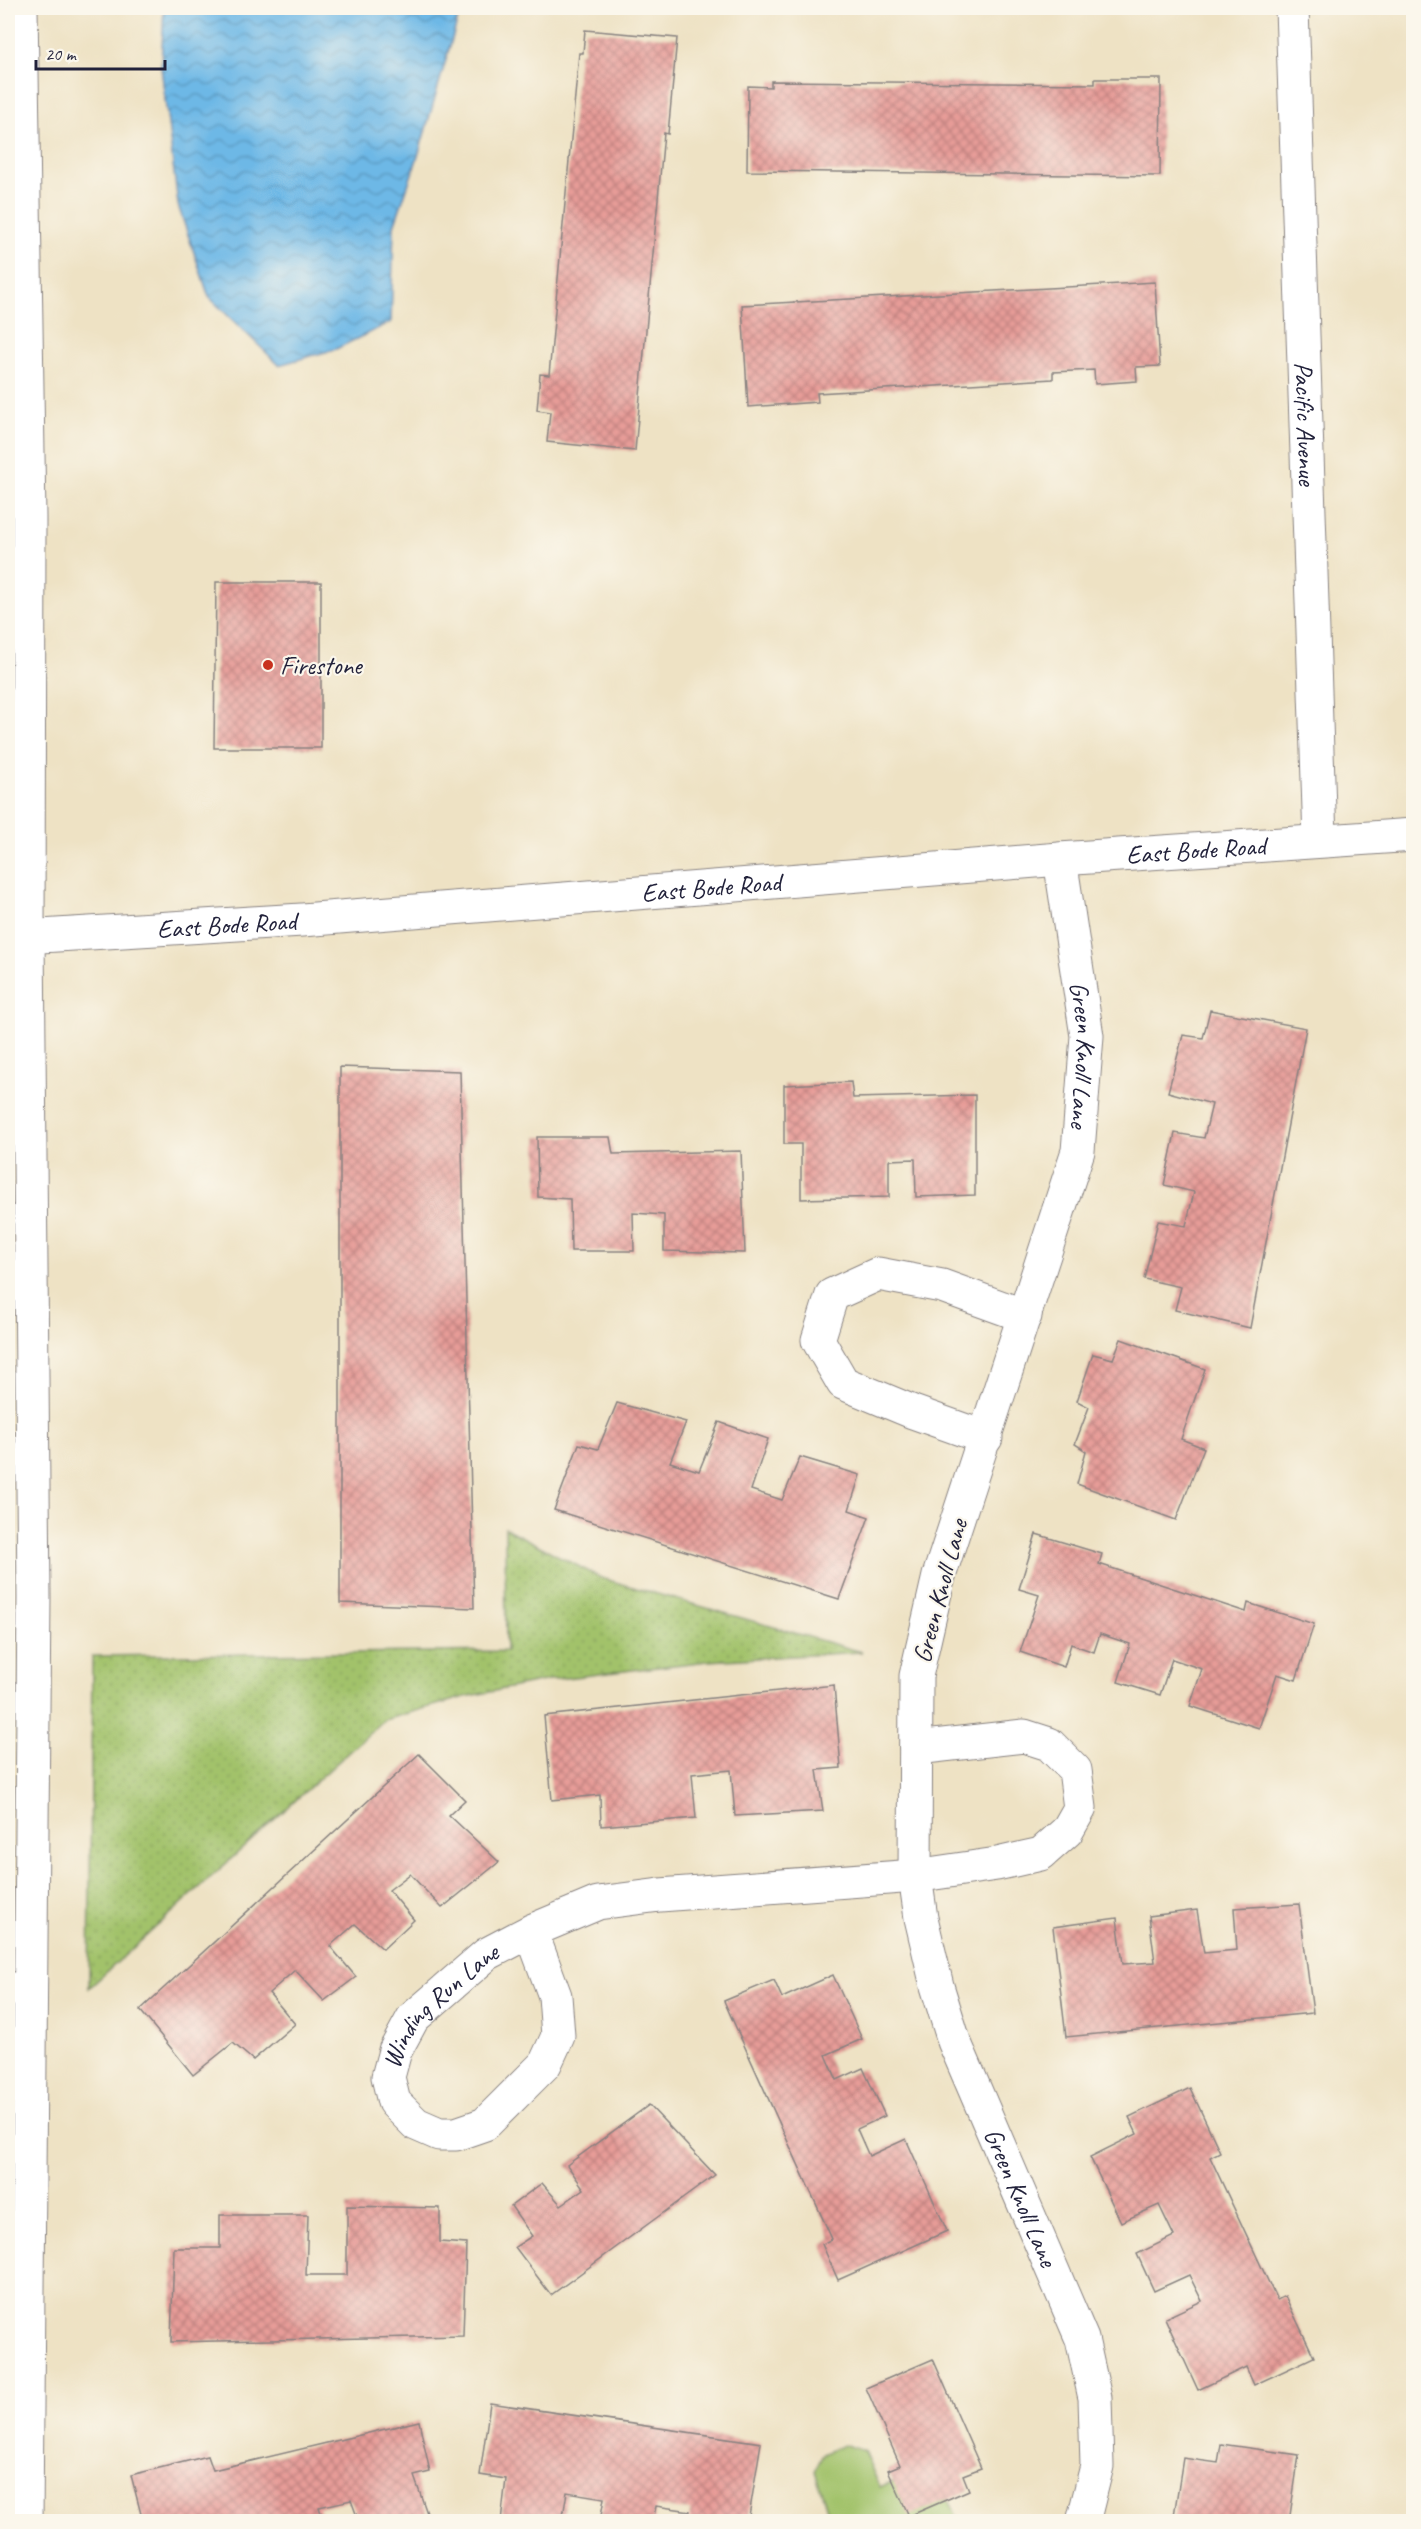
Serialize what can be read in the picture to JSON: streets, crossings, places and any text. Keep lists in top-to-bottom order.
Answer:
{
  "streets": {
    "street": [
      "Pacific Avenue",
      "East Bode Road",
      "Green Knoll Lane",
      "Winding Run Lane"
    ]
  },
  "crossings": [
    ["Pacific Avenue", "East Bode Road"],
    ["East Bode Road", "Green Knoll Lane"],
    ["Green Knoll Lane", "Winding Run Lane"]
  ],
  "places": ["Firestone"],
  "scale_bar": "20 m"
}
